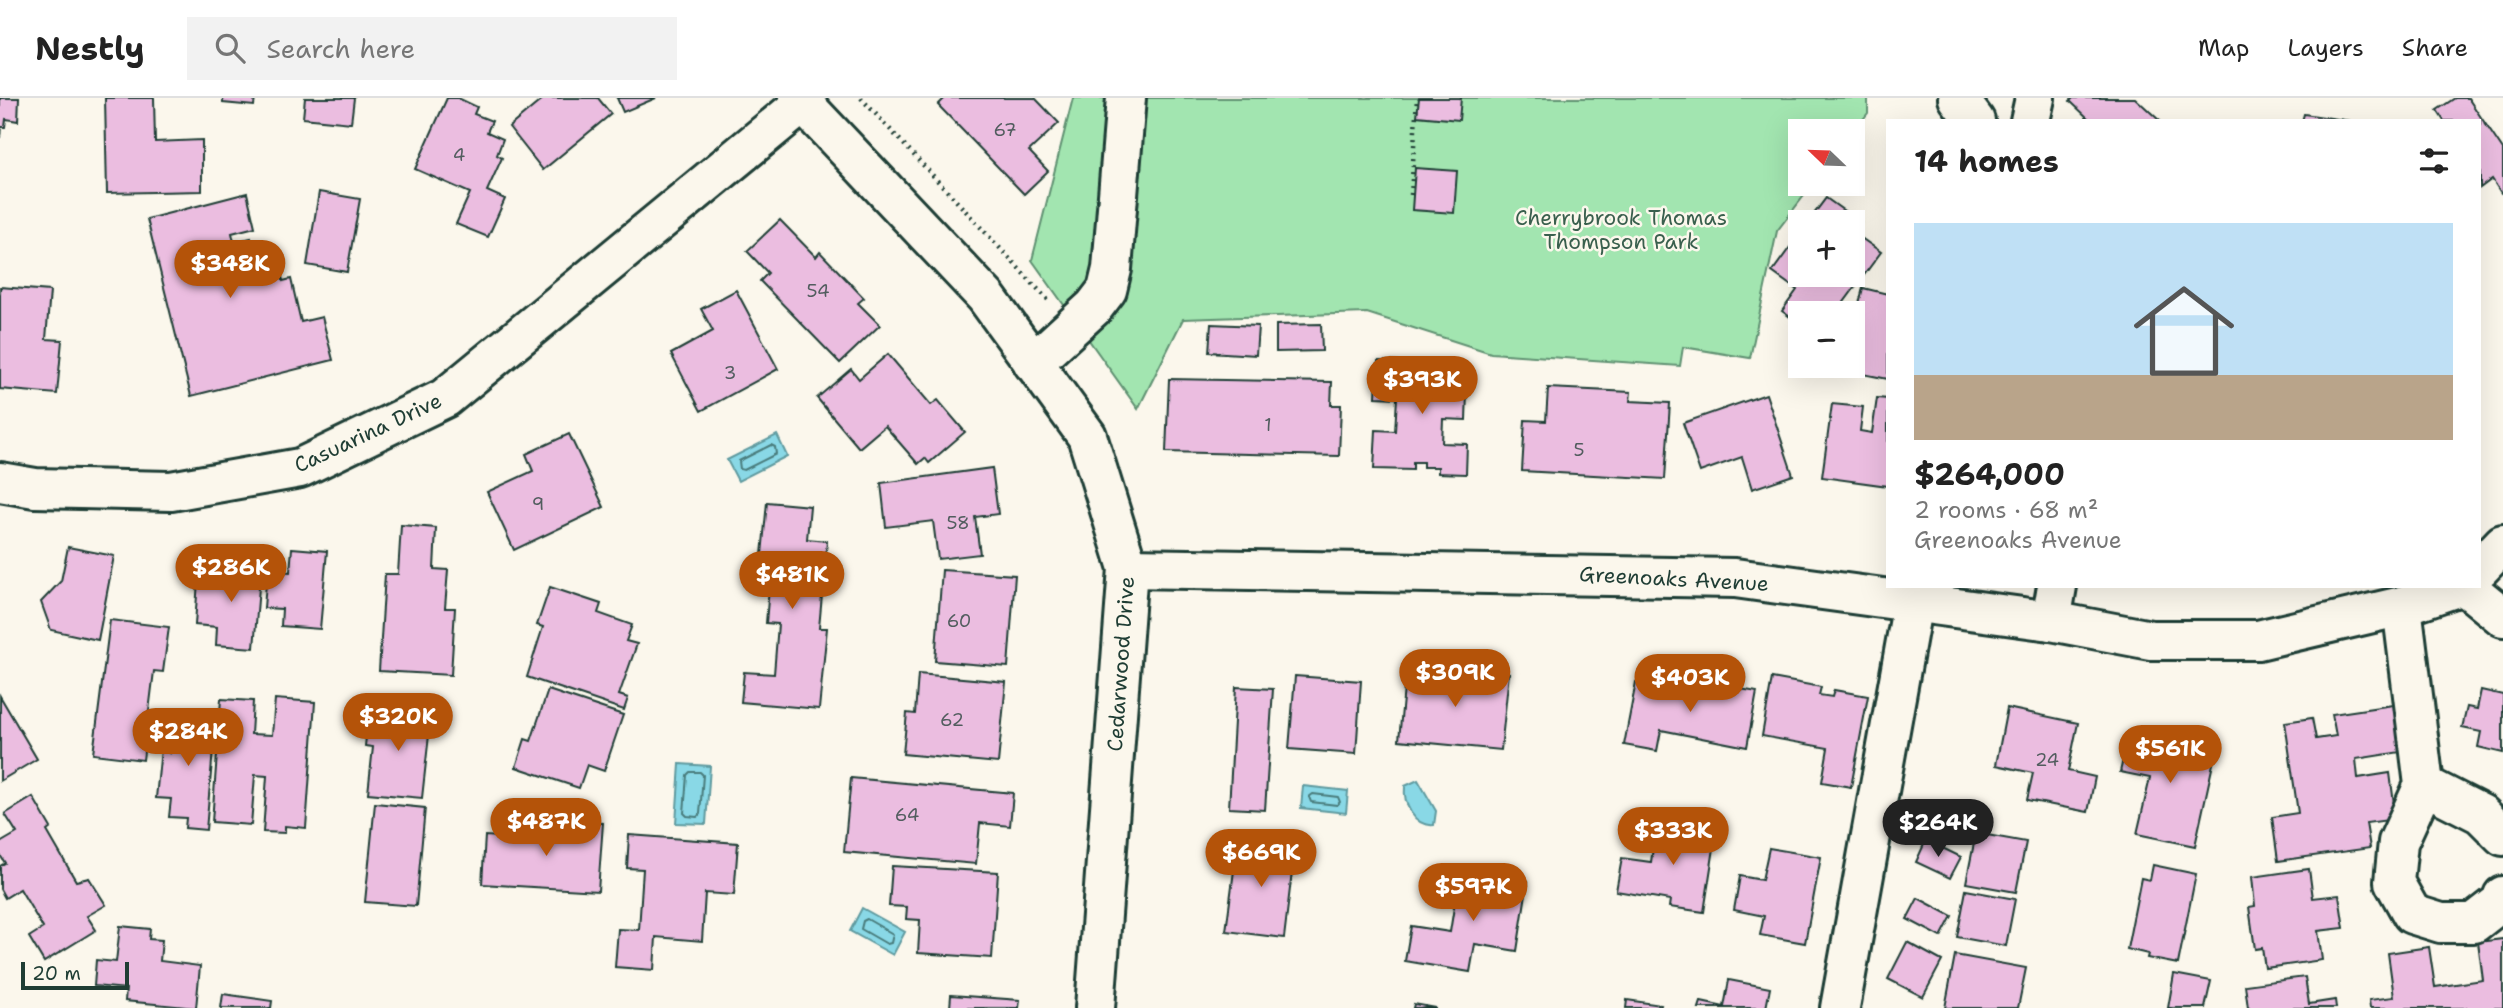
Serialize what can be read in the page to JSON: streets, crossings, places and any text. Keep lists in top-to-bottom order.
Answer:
{
  "streets": {
    "street": ["Casuarina Drive", "Greenoaks Avenue", "Cedarwood Drive"]
  },
  "crossings": [
    ["Casuarina Drive", "Cedarwood Drive"],
    ["Greenoaks Avenue", "Cedarwood Drive"]
  ],
  "parks": ["Cherrybrook Thomas Thompson Park"],
  "house_numbers": [
    "67",
    "4",
    "54",
    "3",
    "1",
    "5",
    "9",
    "58",
    "60",
    "62",
    "24",
    "64"
  ],
  "scale_bar": "20 m",
  "north": "top left",
  "page": {
    "header": "Nestly",
    "search": "Search here",
    "nav": ["Map", "Layers", "Share"],
    "map_buttons": ["+", "−"],
    "heading": "14 homes",
    "list": [
      {
        "name": "$264,000",
        "note": "2 rooms · 68 m² · Greenoaks Avenue"
      }
    ],
    "price": [
      "$348K",
      "$393K",
      "$286K",
      "$481K",
      "$309K",
      "$403K",
      "$320K",
      "$284K",
      "$561K",
      "$487K",
      "$264K",
      "$333K",
      "$669K",
      "$597K"
    ],
    "scale": "20 m"
  }
}
